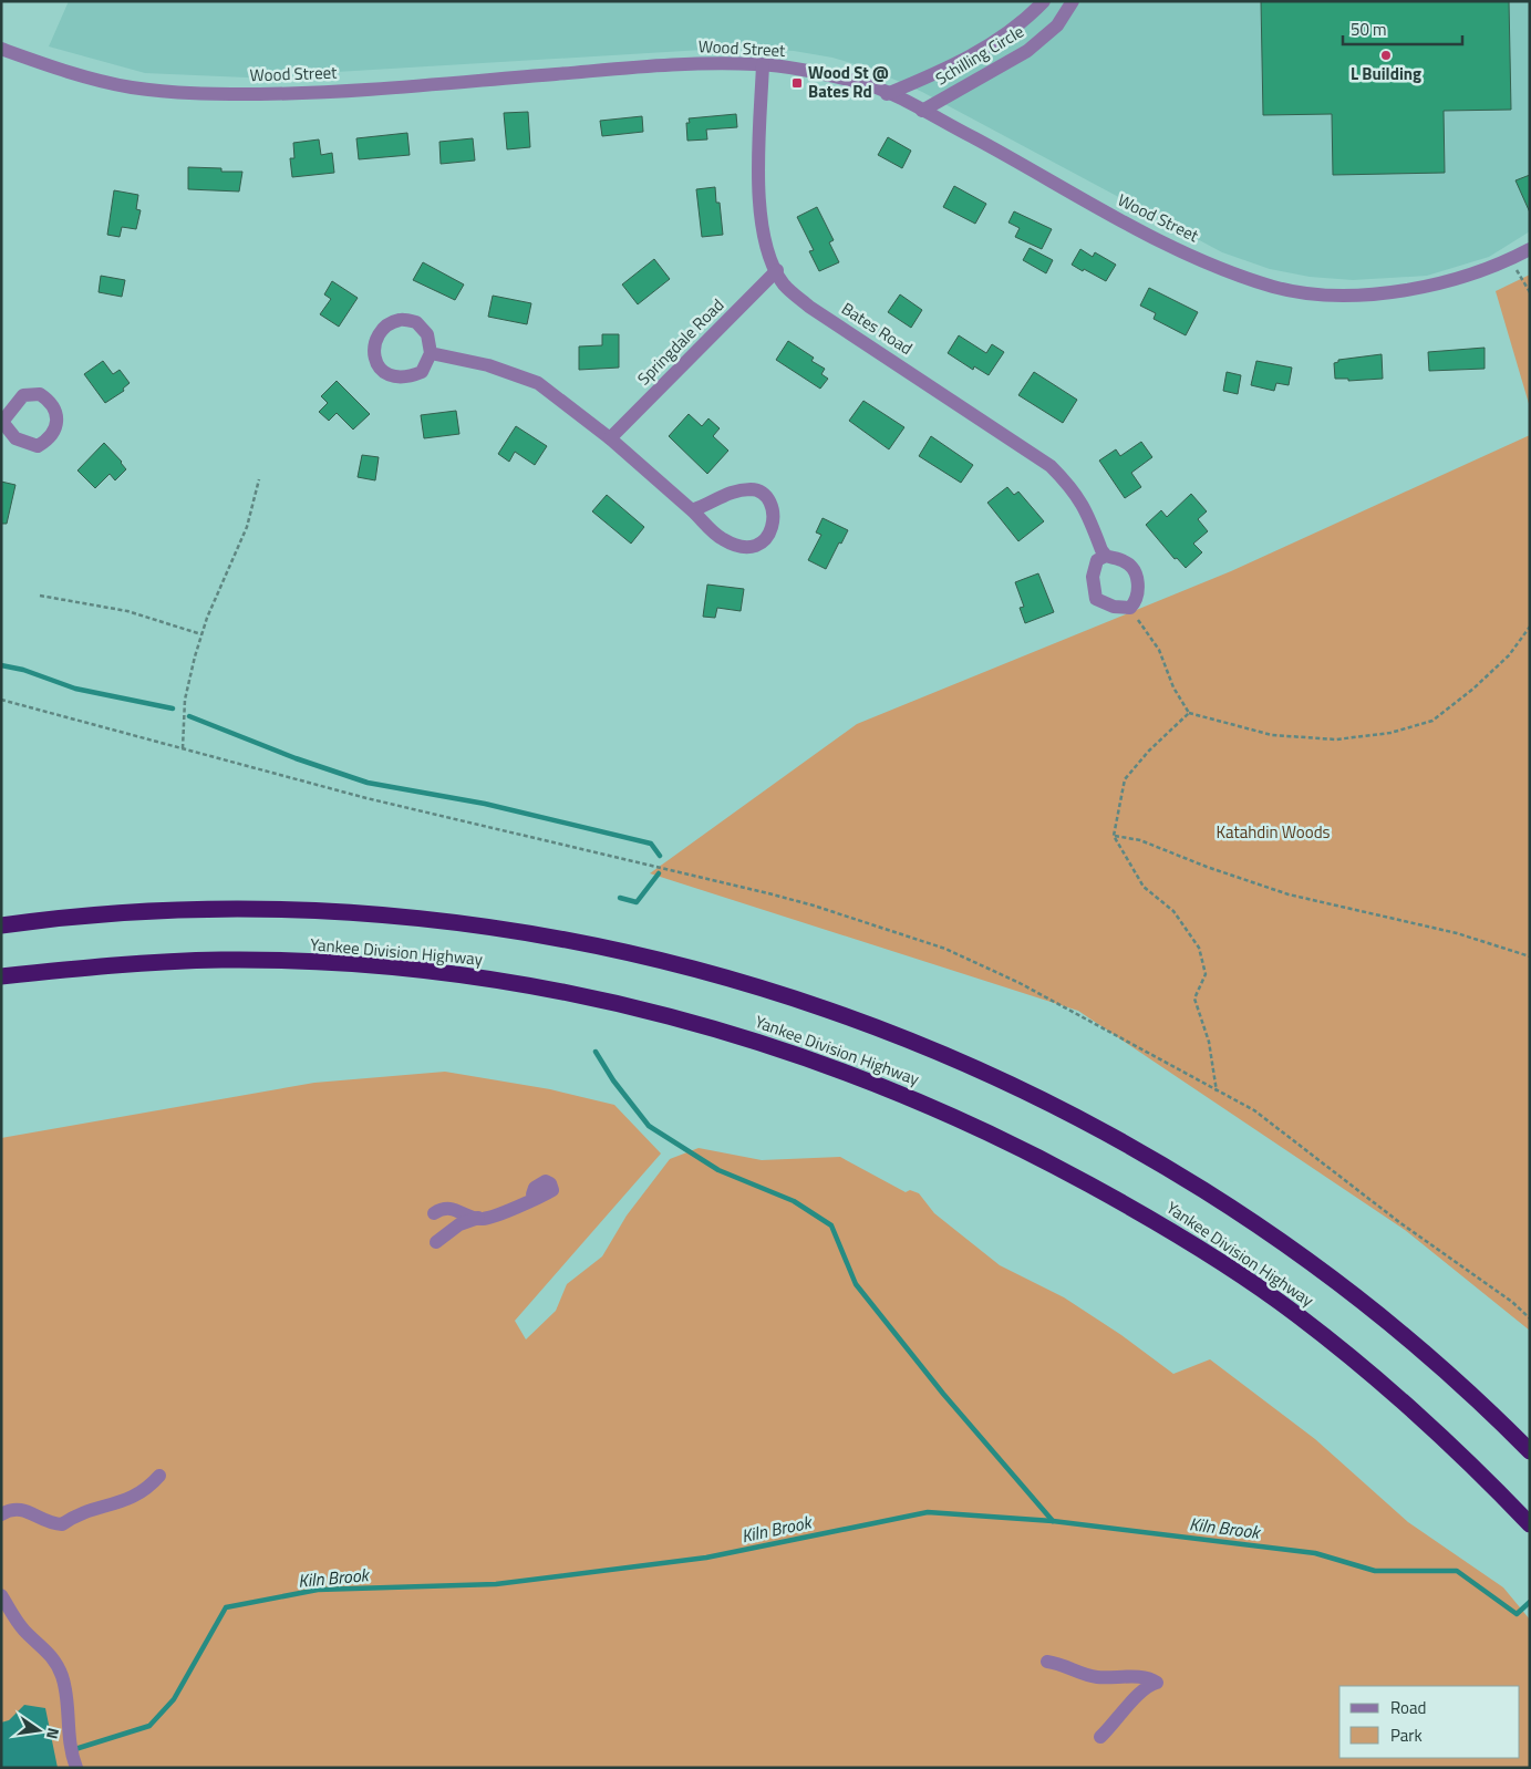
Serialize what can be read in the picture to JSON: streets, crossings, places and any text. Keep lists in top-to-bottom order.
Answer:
{
  "streets": {
    "highway": ["Yankee Division Highway"],
    "street": [
      "Wood Street",
      "Schilling Circle",
      "Bates Road",
      "Springdale Road"
    ]
  },
  "crossings": [
    ["Wood Street", "Schilling Circle"],
    ["Wood Street", "Bates Road"],
    ["Bates Road", "Springdale Road"]
  ],
  "water": ["Kiln Brook"],
  "parks": ["Katahdin Woods"],
  "places": {
    "other": ["L Building"],
    "transit": ["Wood St @ Bates Rd"]
  },
  "legend": ["Road", "Park"],
  "scale_bar": "50 m",
  "north": "right"
}
